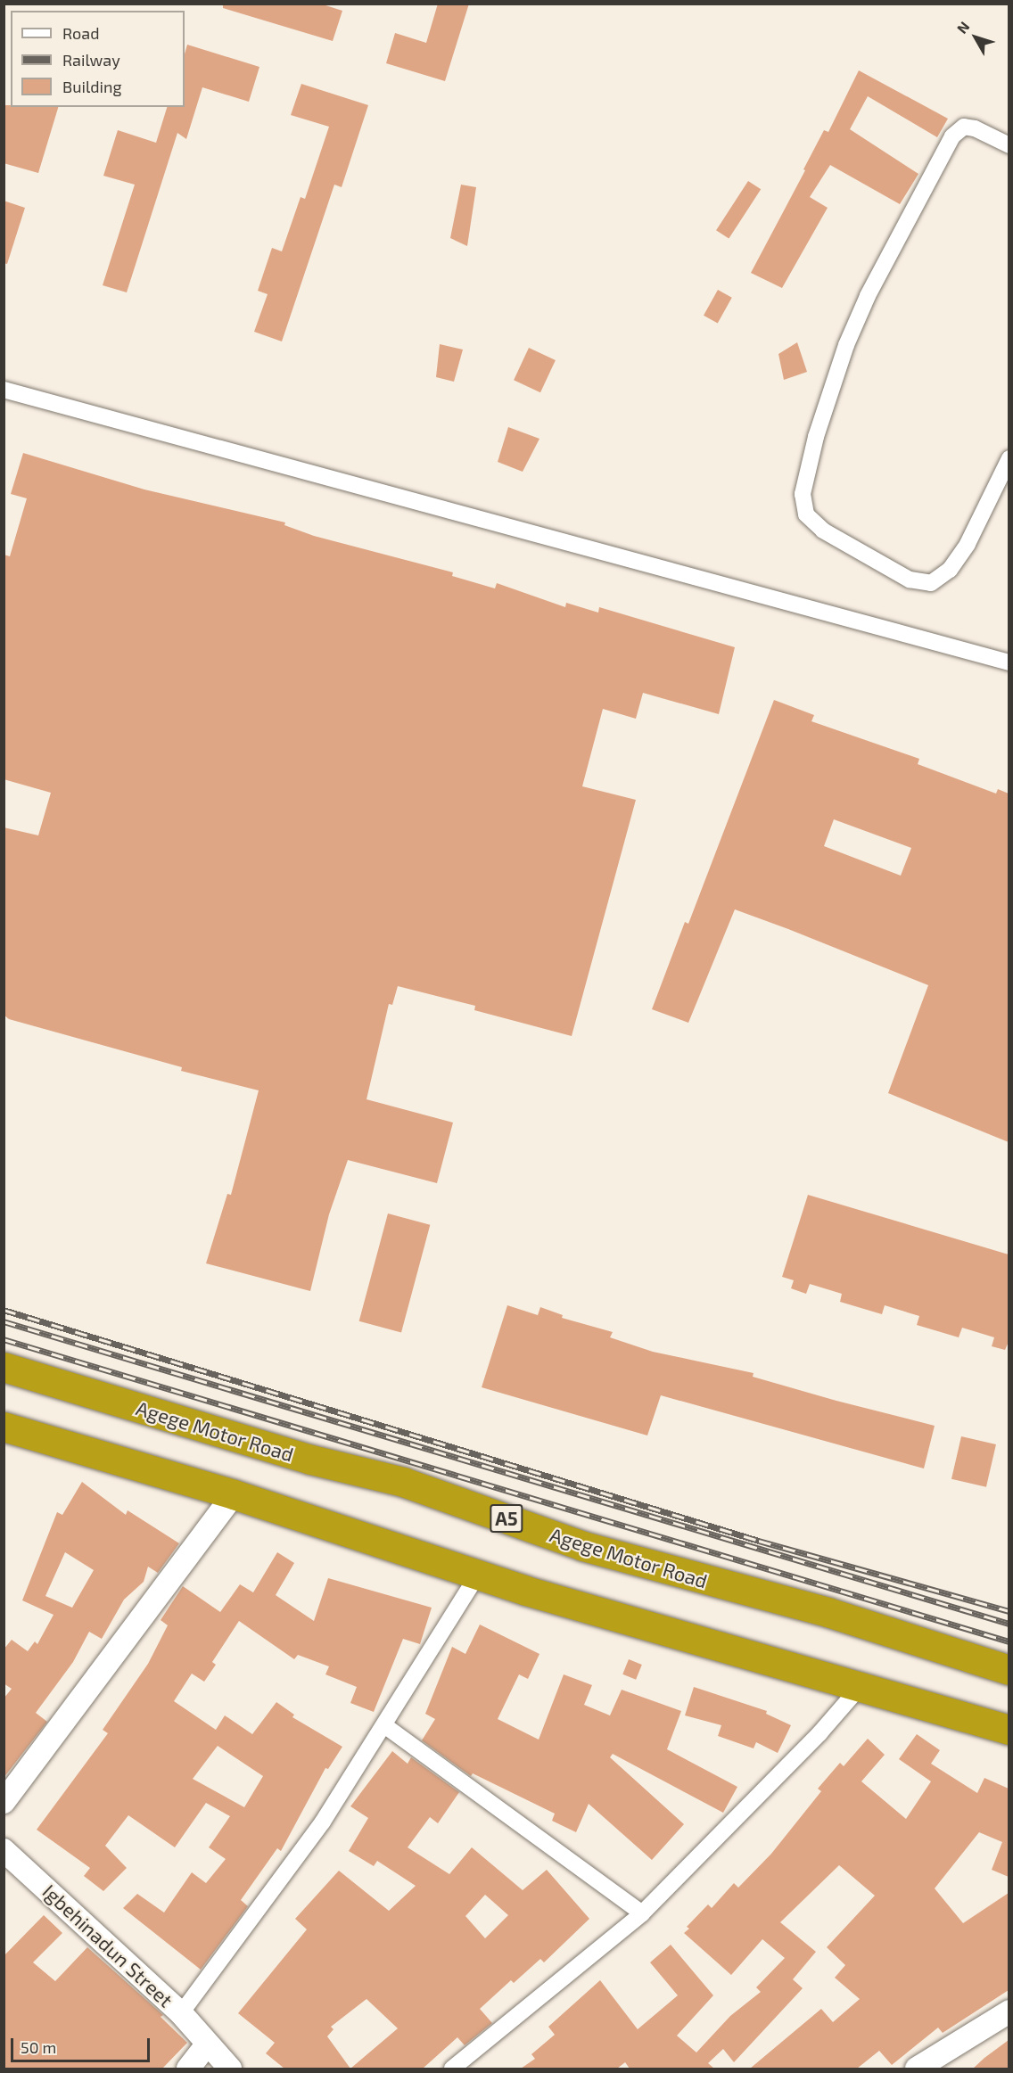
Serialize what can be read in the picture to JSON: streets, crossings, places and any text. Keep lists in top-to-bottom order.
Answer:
{
  "streets": {
    "highway": ["Agege Motor Road", "A5"],
    "street": ["Igbehinadun Street"]
  },
  "legend": ["Road", "Railway", "Building"],
  "scale_bar": "50 m",
  "north": "top left"
}
